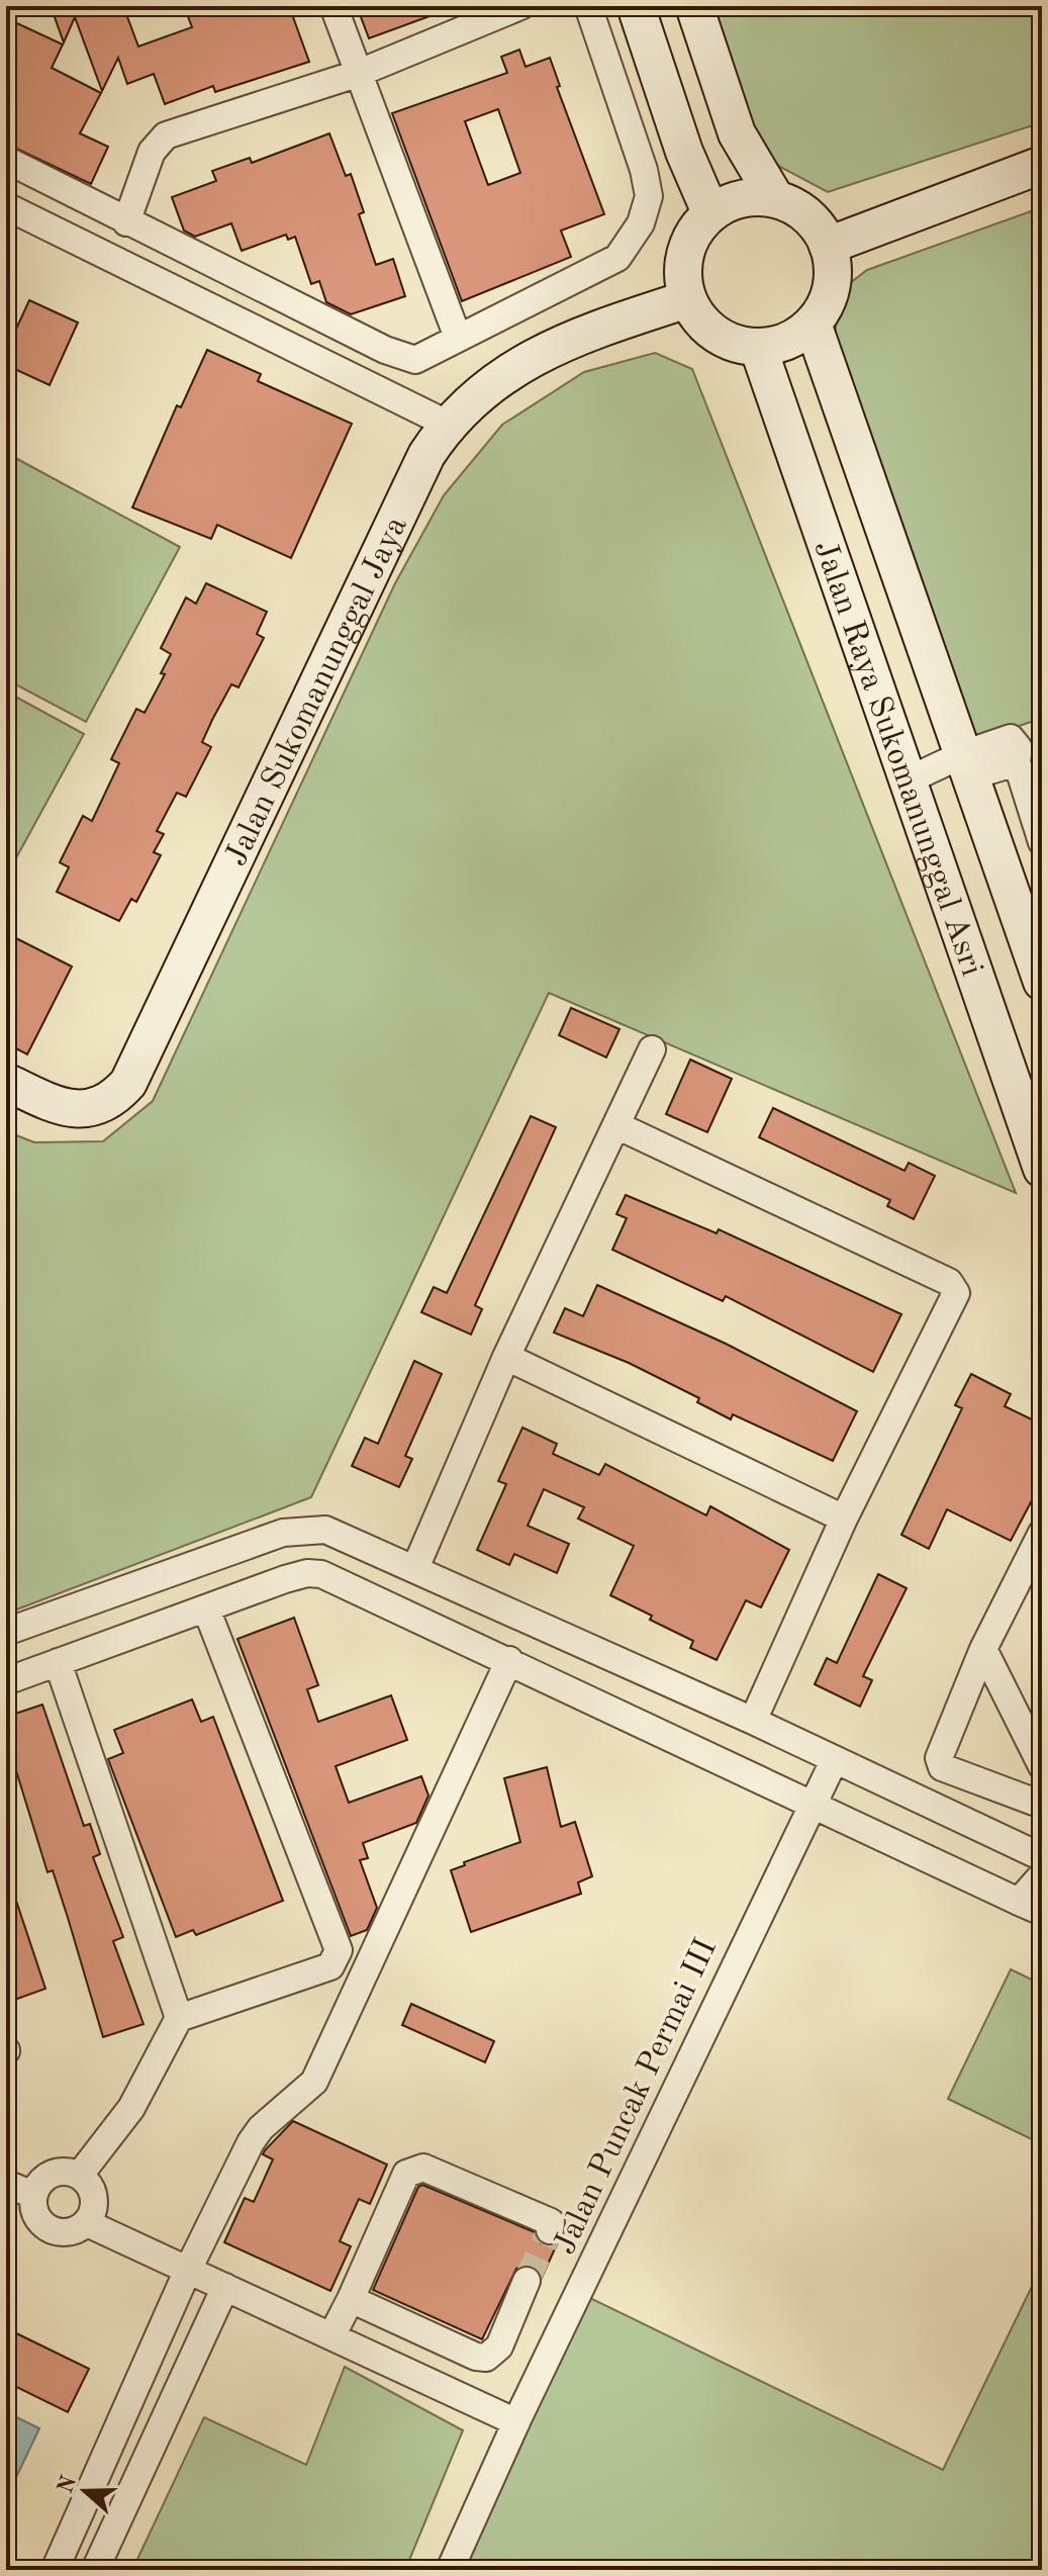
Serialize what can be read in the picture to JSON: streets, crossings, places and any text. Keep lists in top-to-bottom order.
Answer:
{
  "streets": {
    "street": ["Jalan Sukomanunggal Jaya", "Jalan Raya Sukomanunggal Asri", "Jalan Puncak Permai III"]
  },
  "crossings": [
    ["Jalan Sukomanunggal Jaya", "Jalan Raya Sukomanunggal Asri"]
  ],
  "north": "left"
}
